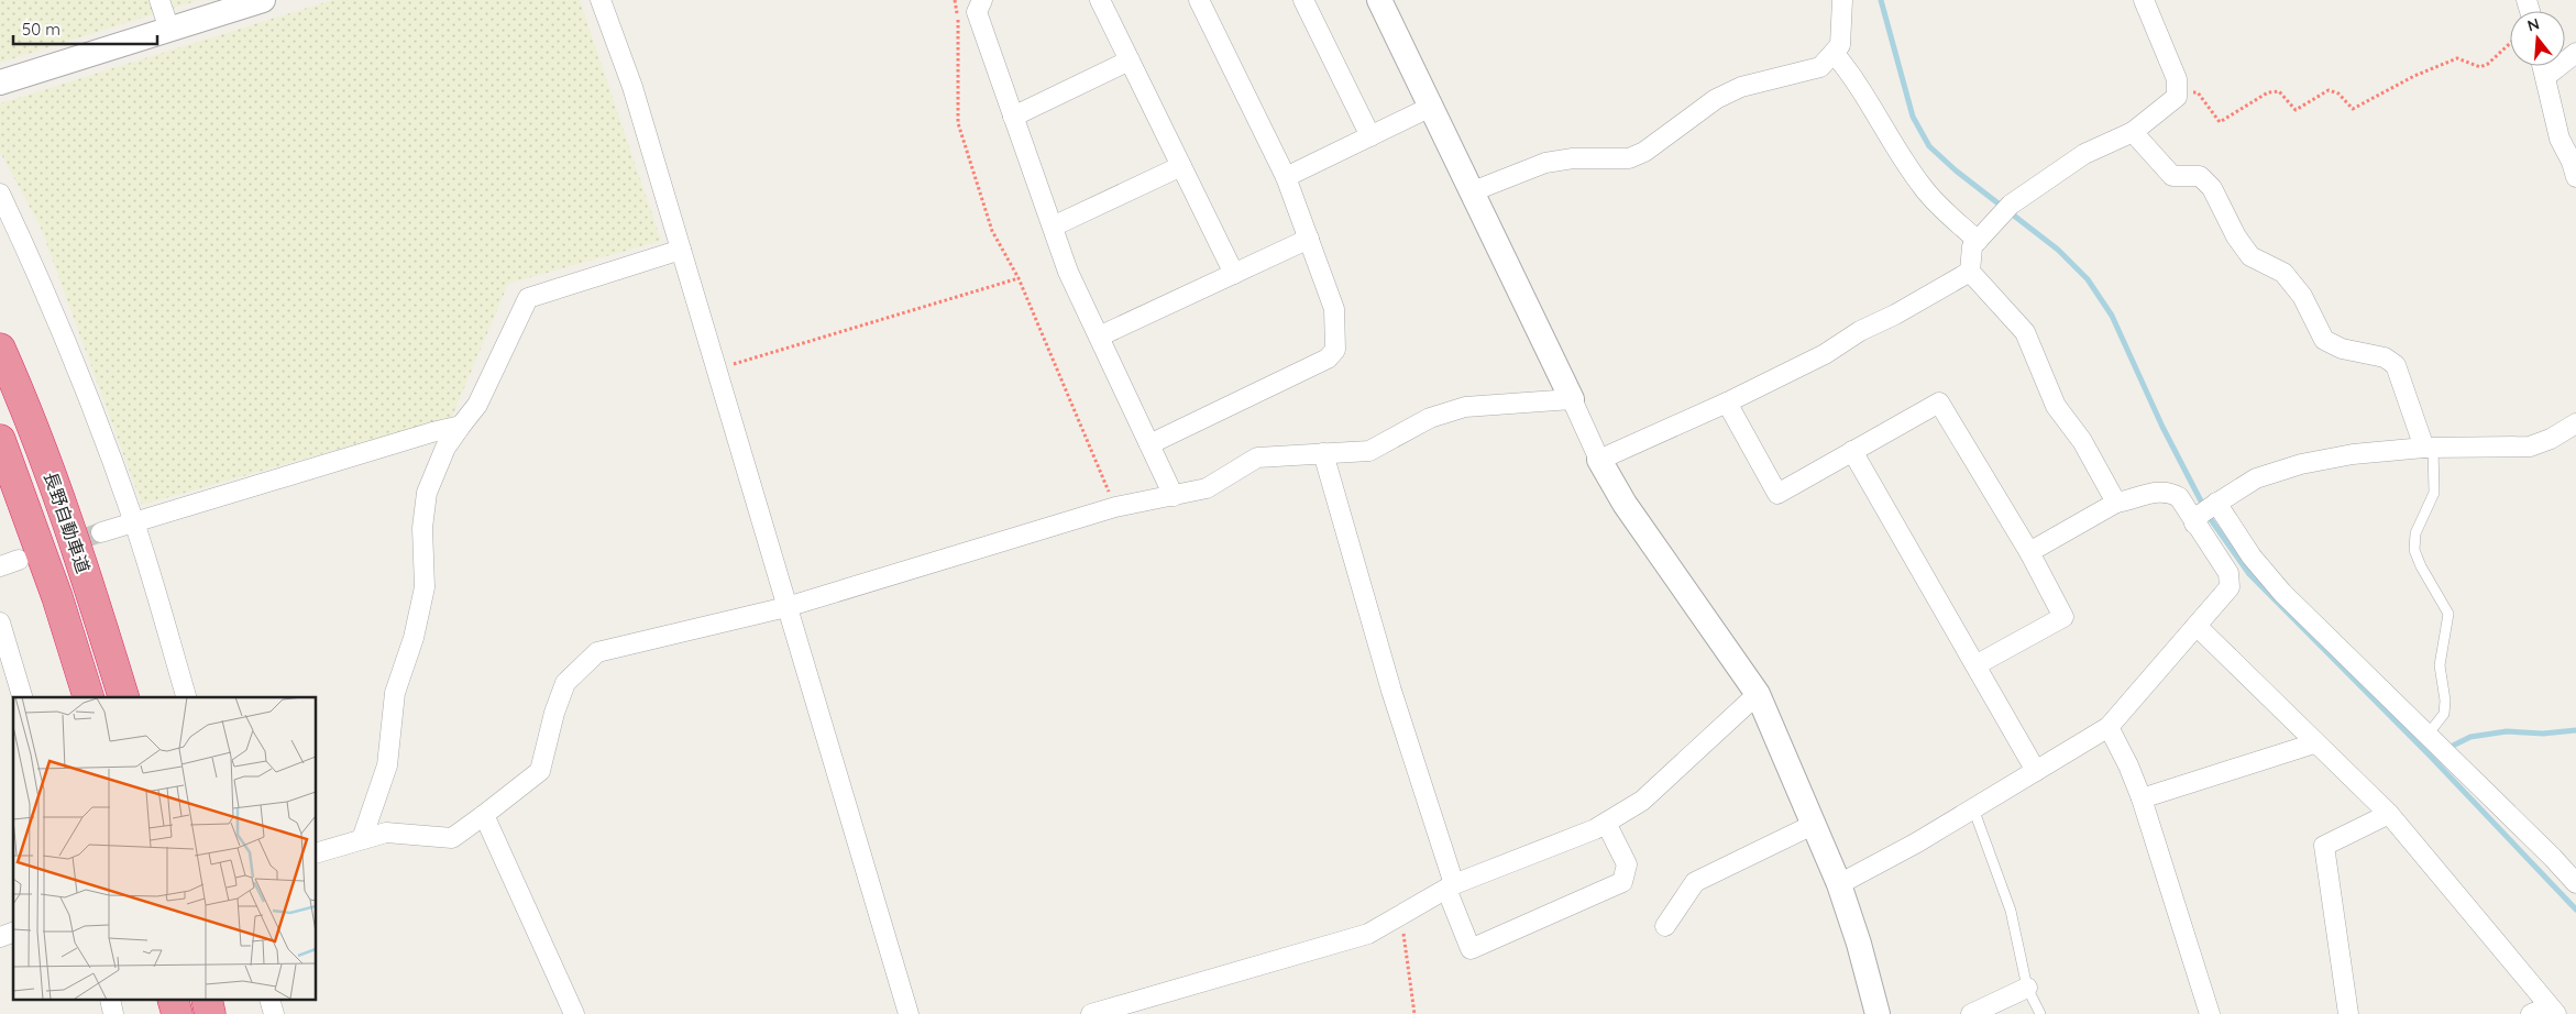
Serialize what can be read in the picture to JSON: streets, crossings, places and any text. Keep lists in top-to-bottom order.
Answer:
{
  "streets": {
    "highway": ["長野自動車道"]
  },
  "scale_bar": "50 m",
  "north": "top"
}
